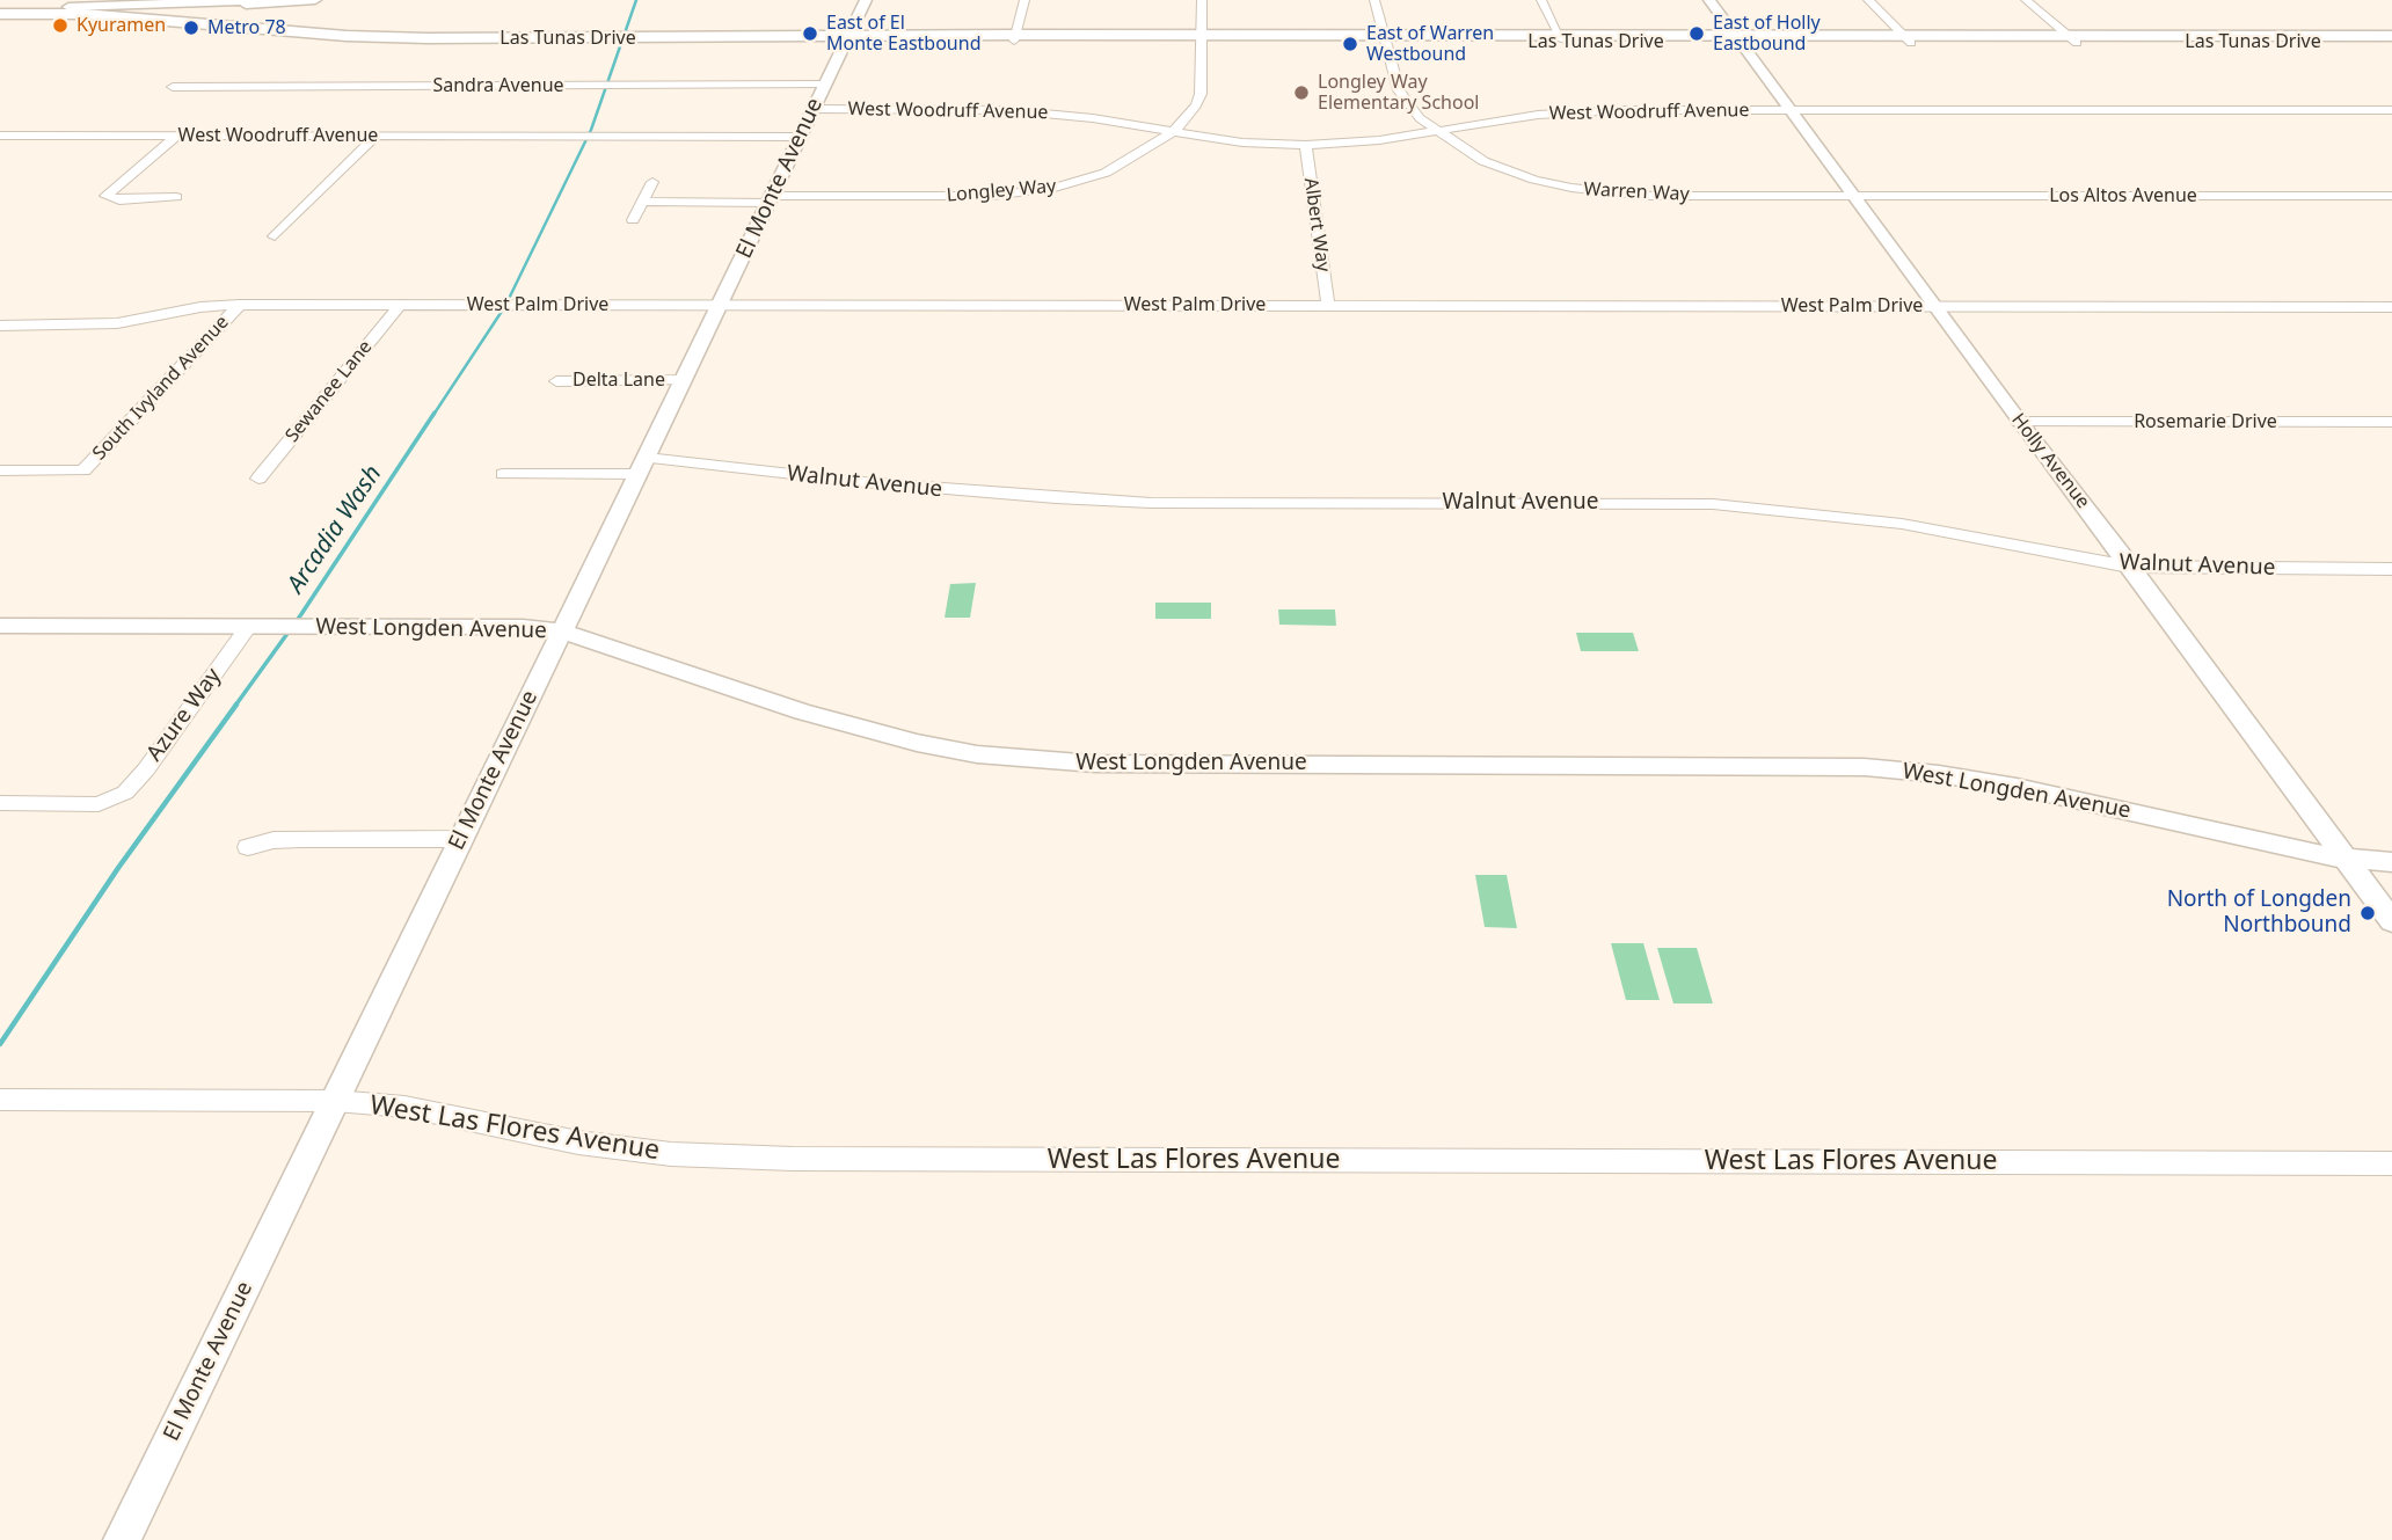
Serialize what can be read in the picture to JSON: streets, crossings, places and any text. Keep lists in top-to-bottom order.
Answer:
{
  "streets": {
    "main road": ["Las Tunas Drive"],
    "street": [
      "Sandra Avenue",
      "West Woodruff Avenue",
      "El Monte Avenue",
      "Longley Way",
      "Warren Way",
      "Los Altos Avenue",
      "Albert Way",
      "West Palm Drive",
      "Delta Lane",
      "South Ivyland Avenue",
      "Sewanee Lane",
      "Rosemarie Drive",
      "Holly Avenue",
      "Walnut Avenue",
      "West Longden Avenue",
      "Azure Way",
      "West Las Flores Avenue"
    ]
  },
  "crossings": [
    ["Las Tunas Drive", "El Monte Avenue"],
    ["Las Tunas Drive", "Longley Way"],
    ["Las Tunas Drive", "Warren Way"],
    ["Las Tunas Drive", "Holly Avenue"],
    ["Sandra Avenue", "El Monte Avenue"],
    ["West Woodruff Avenue", "El Monte Avenue"],
    ["West Woodruff Avenue", "Longley Way"],
    ["West Woodruff Avenue", "Warren Way"],
    ["West Woodruff Avenue", "Albert Way"],
    ["West Woodruff Avenue", "Holly Avenue"],
    ["El Monte Avenue", "Longley Way"],
    ["El Monte Avenue", "West Palm Drive"],
    ["El Monte Avenue", "Delta Lane"],
    ["El Monte Avenue", "Walnut Avenue"],
    ["El Monte Avenue", "West Longden Avenue"],
    ["El Monte Avenue", "West Las Flores Avenue"],
    ["Warren Way", "Los Altos Avenue"],
    ["Warren Way", "Holly Avenue"],
    ["Los Altos Avenue", "Holly Avenue"],
    ["Albert Way", "West Palm Drive"],
    ["West Palm Drive", "South Ivyland Avenue"],
    ["West Palm Drive", "Sewanee Lane"],
    ["West Palm Drive", "Holly Avenue"],
    ["Rosemarie Drive", "Holly Avenue"],
    ["Holly Avenue", "Walnut Avenue"],
    ["Holly Avenue", "West Longden Avenue"],
    ["West Longden Avenue", "Azure Way"]
  ],
  "water": ["Arcadia Wash"],
  "places": [
    "Kyuramen",
    "Metro 78",
    "East of El Monte Eastbound",
    "East of Holly Eastbound",
    "East of Warren Westbound",
    "Longley Way Elementary School",
    "North of Longden Northbound"
  ]
}
